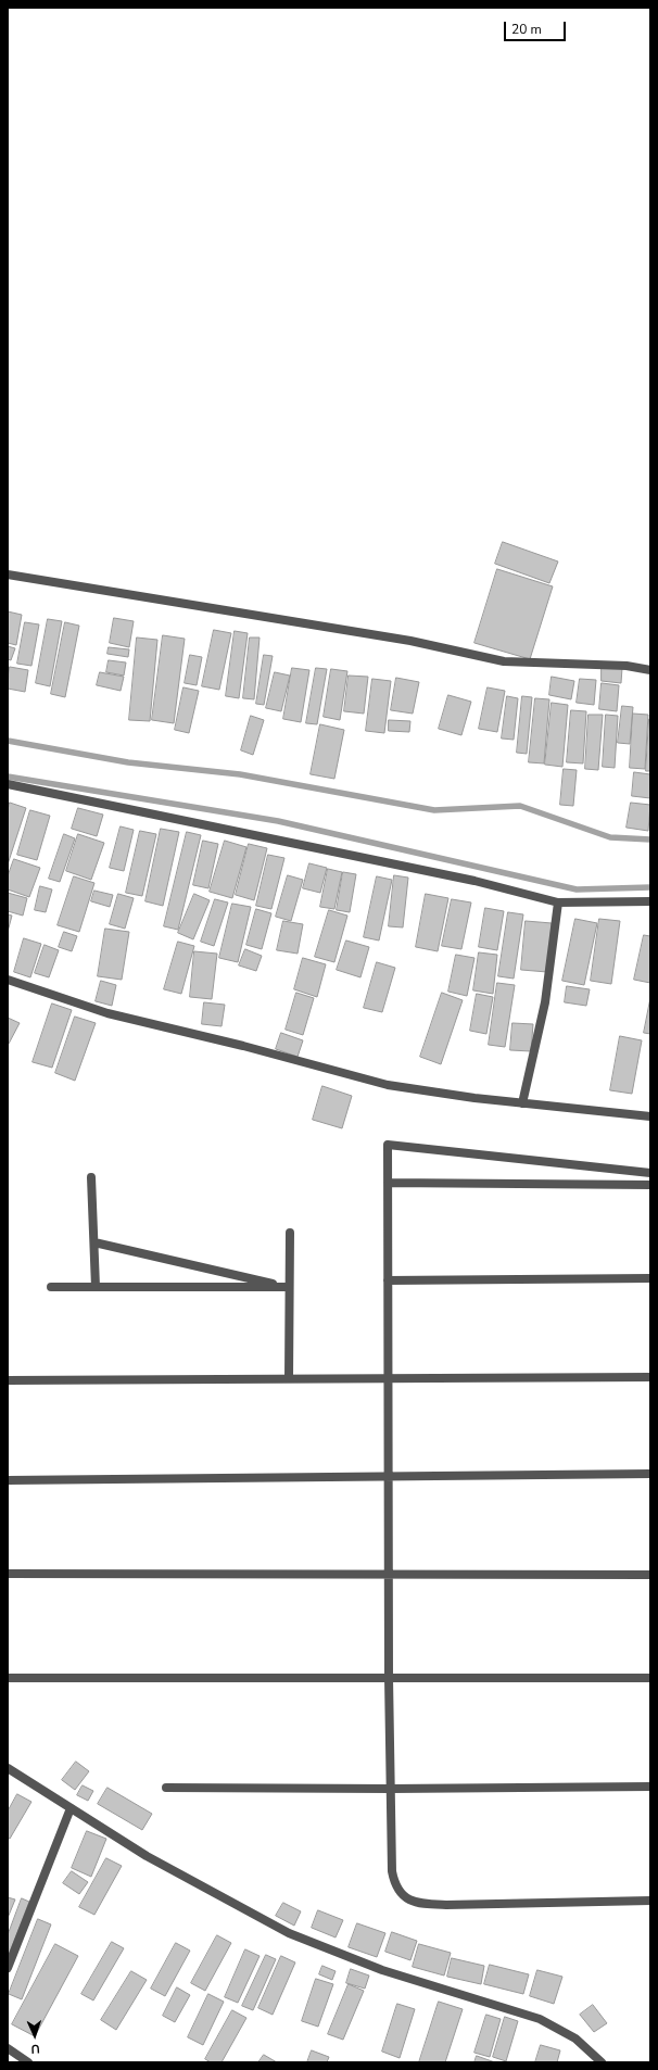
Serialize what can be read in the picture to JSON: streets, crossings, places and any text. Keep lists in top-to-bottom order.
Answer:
{
  "scale_bar": "20 m",
  "north": "bottom"
}
